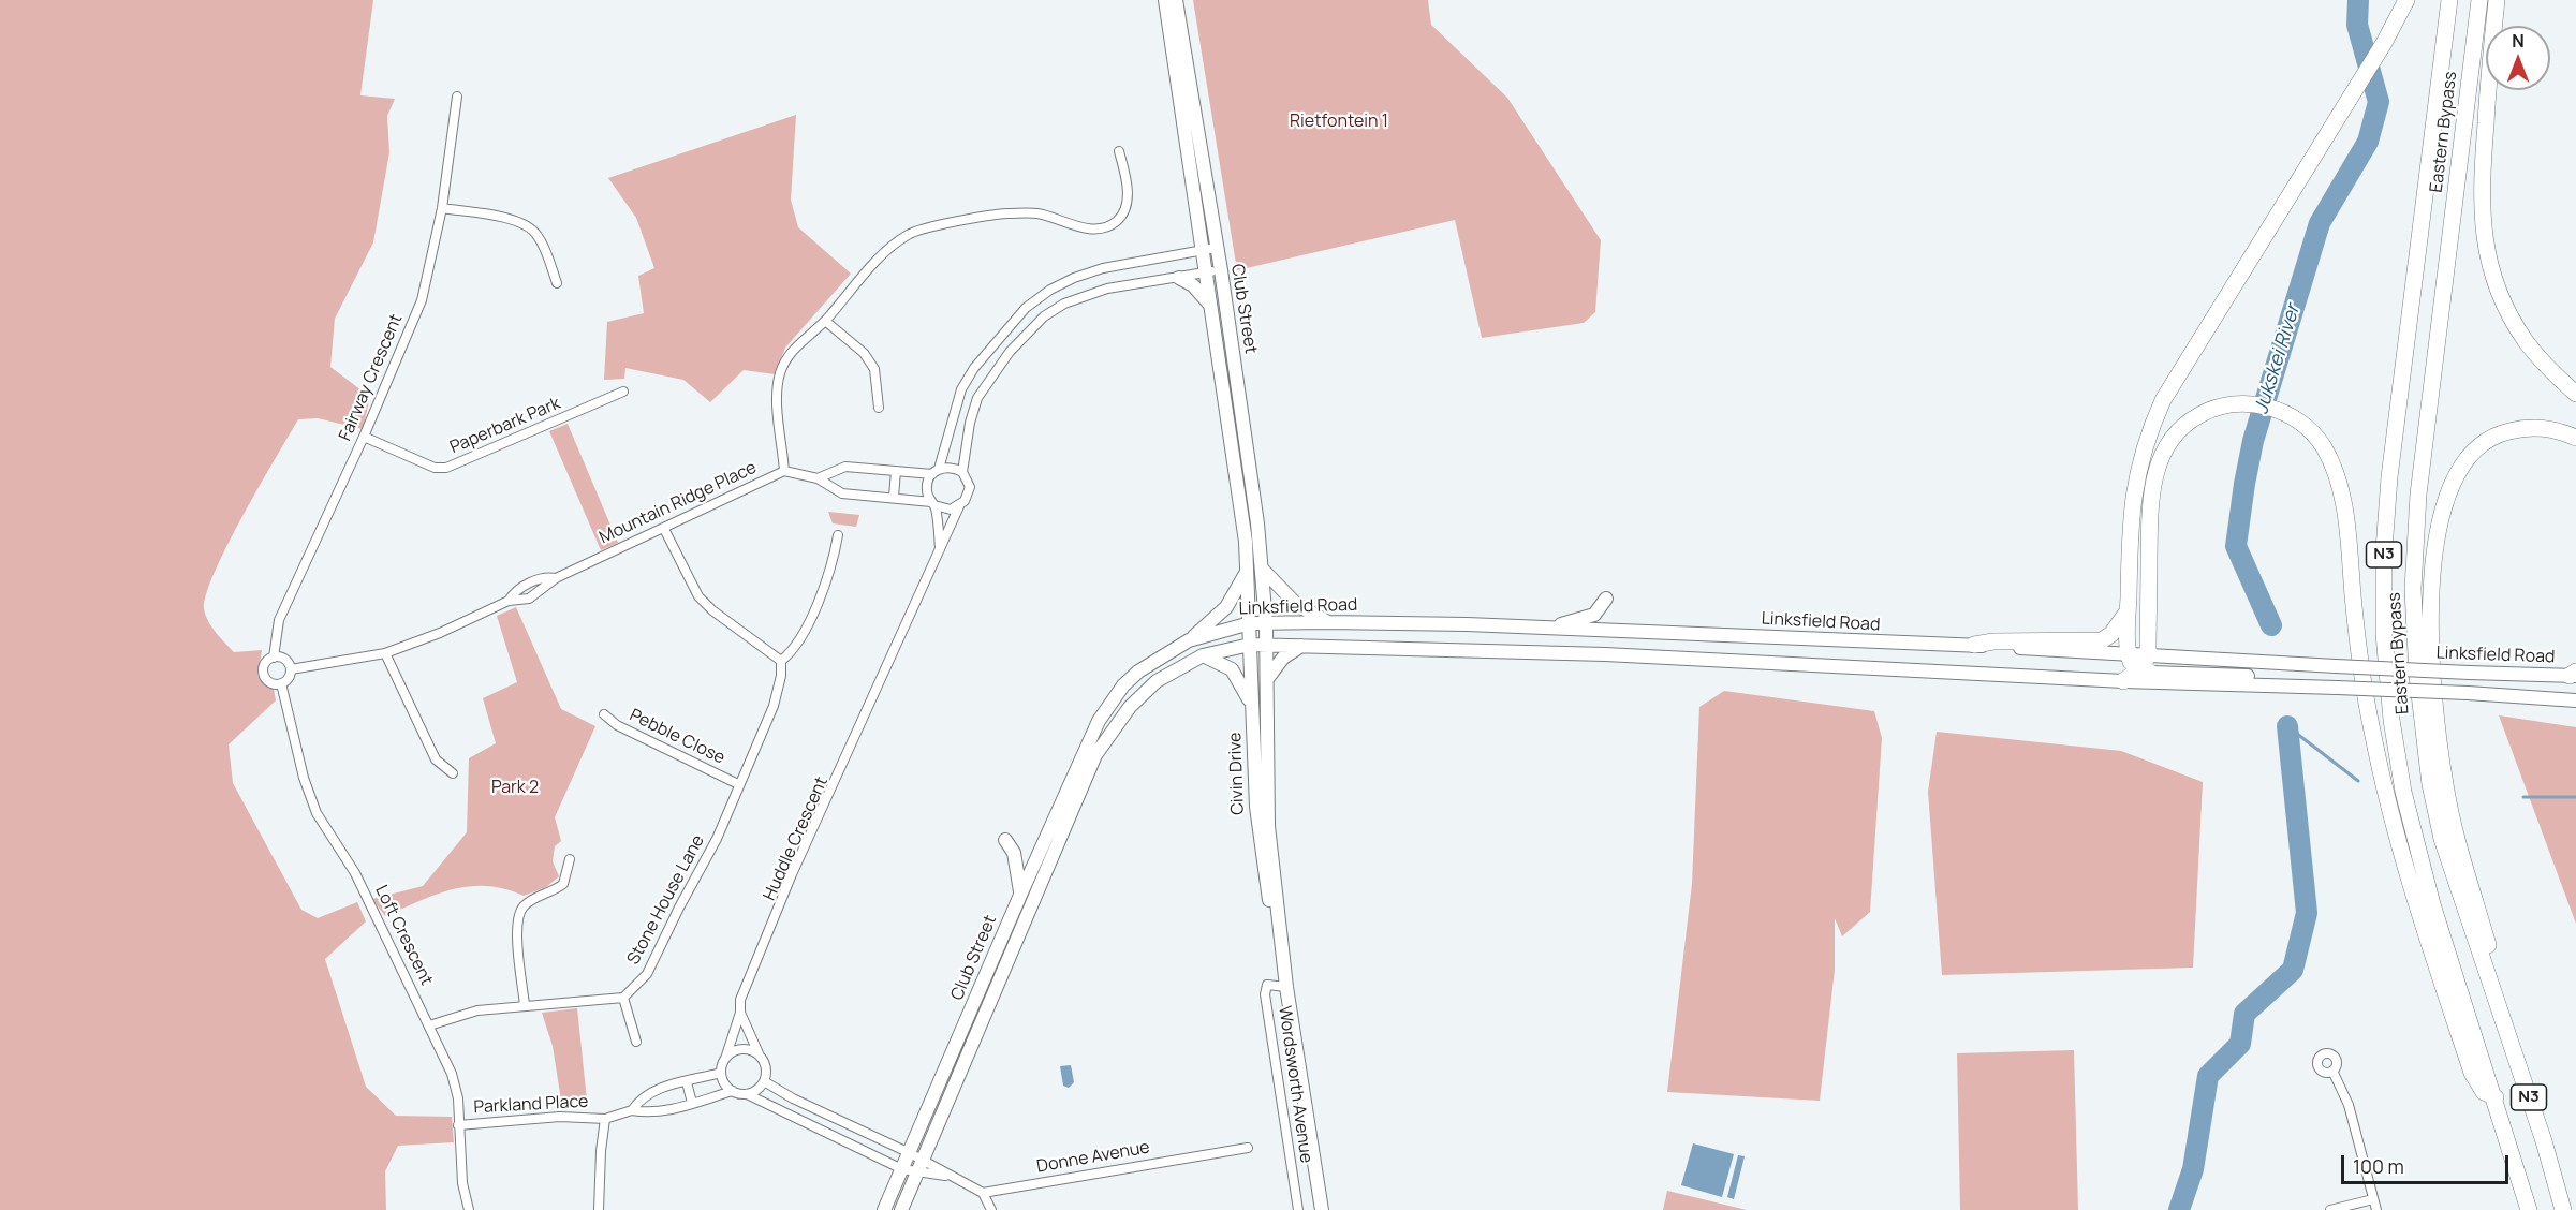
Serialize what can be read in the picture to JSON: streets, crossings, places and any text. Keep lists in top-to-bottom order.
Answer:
{
  "streets": {
    "highway": ["Eastern Bypass", "N3"],
    "main road": ["Club Street", "Linksfield Road", "Civin Drive"],
    "street": [
      "Fairway Crescent",
      "Paperbark Park",
      "Mountain Ridge Place",
      "Pebble Close",
      "Huddle Crescent",
      "Stone House Lane",
      "Loft Crescent",
      "Wordsworth Avenue",
      "Parkland Place",
      "Donne Avenue"
    ]
  },
  "crossings": [
    ["Club Street", "Linksfield Road"],
    ["Club Street", "Civin Drive"],
    ["Fairway Crescent", "Paperbark Park"],
    ["Fairway Crescent", "Mountain Ridge Place"],
    ["Fairway Crescent", "Loft Crescent"],
    ["Mountain Ridge Place", "Huddle Crescent"],
    ["Mountain Ridge Place", "Loft Crescent"],
    ["Linksfield Road", "Civin Drive"],
    ["Pebble Close", "Stone House Lane"],
    ["Civin Drive", "Wordsworth Avenue"],
    ["Loft Crescent", "Parkland Place"]
  ],
  "water": ["Jukskei River"],
  "parks": ["Rietfontein 1", "Park 2"],
  "scale_bar": "100 m",
  "north": "top"
}
